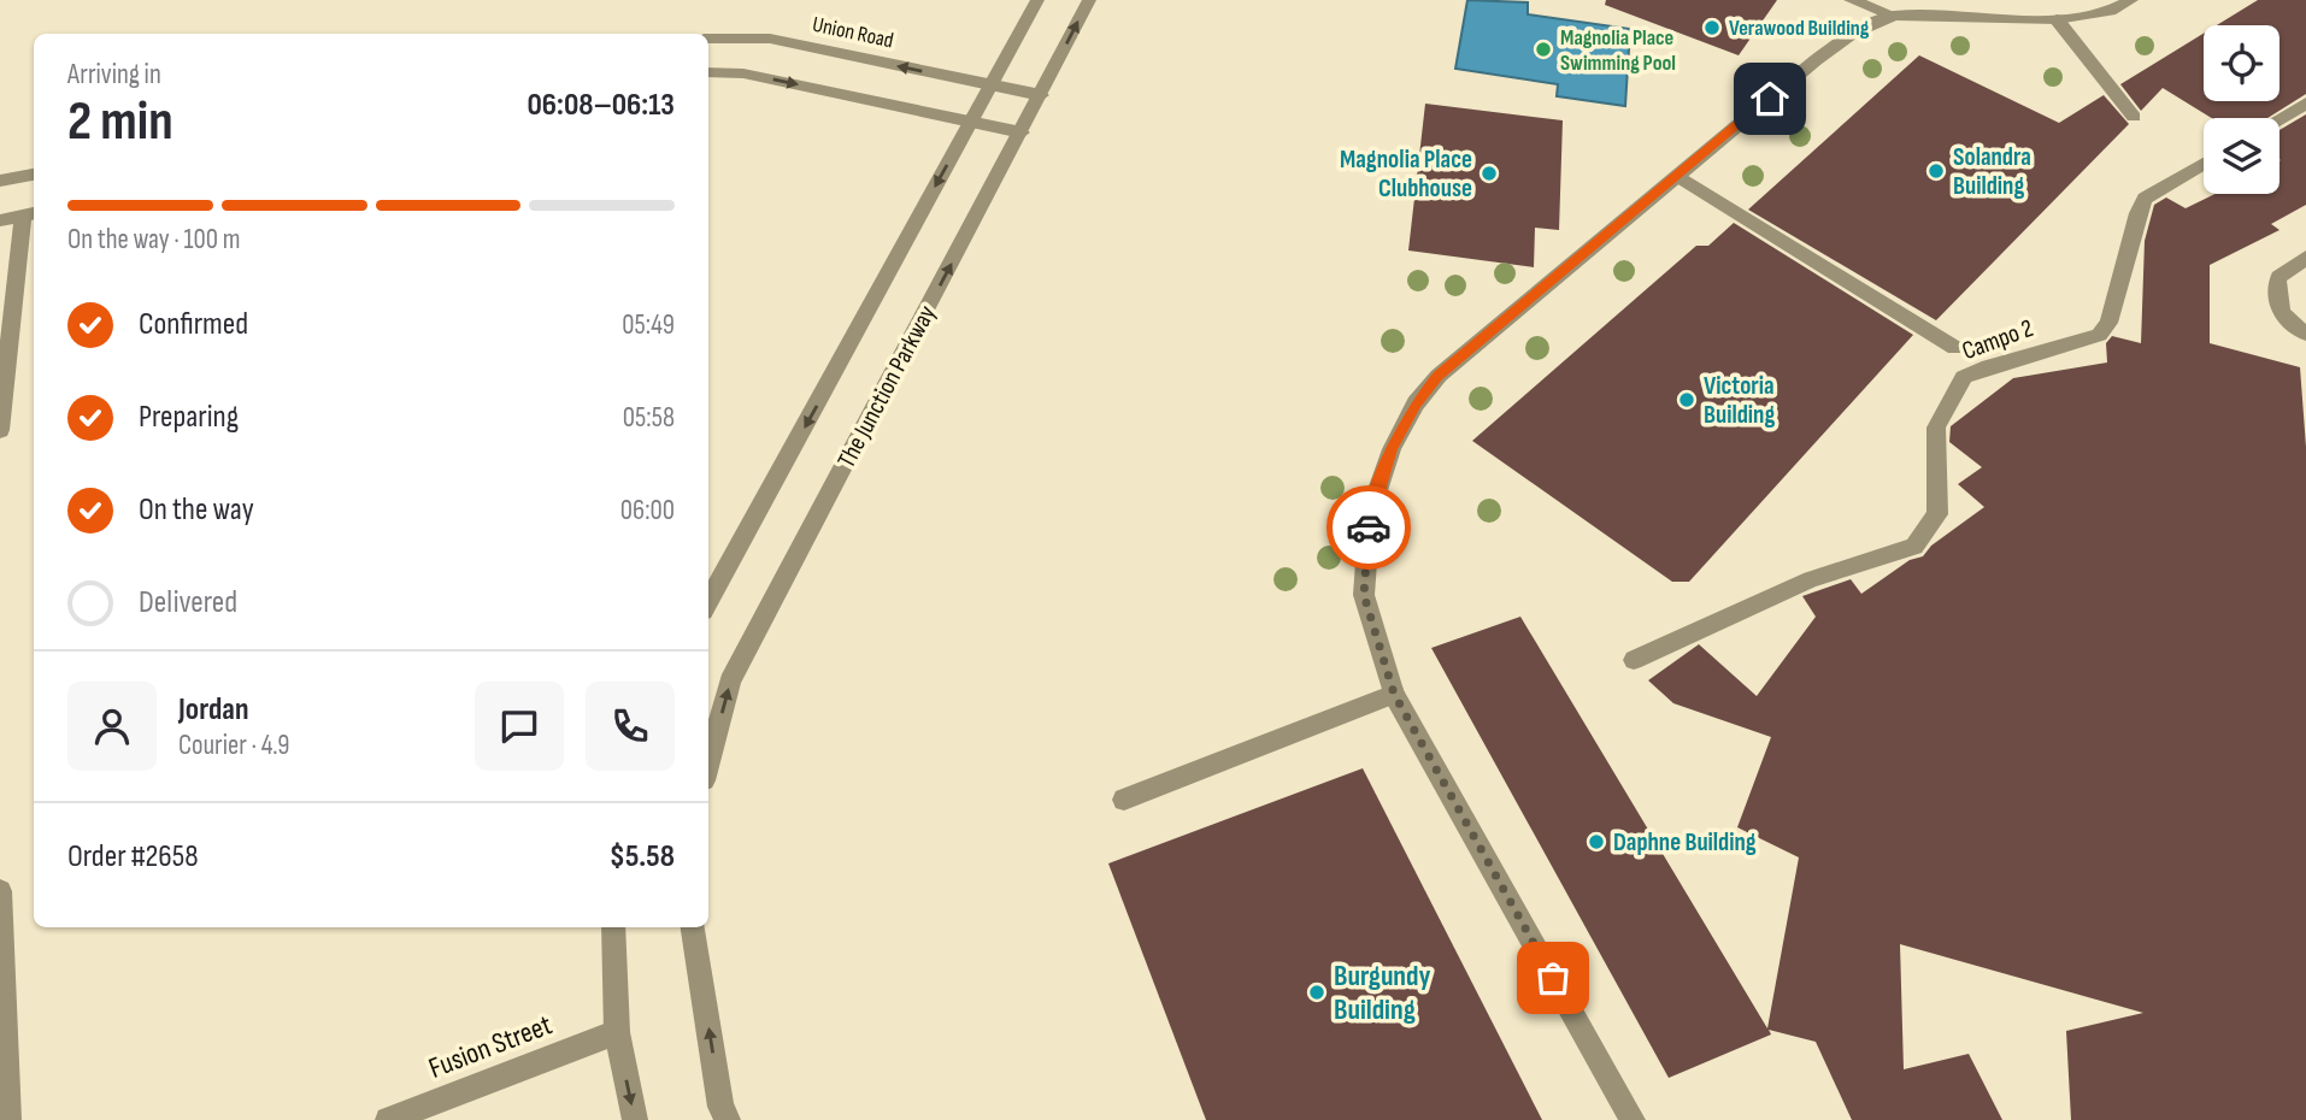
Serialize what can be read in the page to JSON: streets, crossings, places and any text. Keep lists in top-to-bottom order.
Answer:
{
  "streets": {
    "street": [
      "Union Road",
      "Campo 2",
      "The Junction Parkway",
      "Fusion Street"
    ]
  },
  "crossings": [
    ["Union Road", "The Junction Parkway"]
  ],
  "places": [
    "Verawood Building",
    "Magnolia Place Swimming Pool",
    "Solandra Building",
    "Magnolia Place Clubhouse",
    "Victoria Building",
    "Daphne Building",
    "Burgundy Building"
  ],
  "page": {
    "heading": ["2 min", "Arriving in", "06:08–06:13"],
    "panel": [
      "Jordan",
      "Courier · 4.9",
      "Order #2658",
      "$5.58"
    ],
    "bar": "On the way · 100 m",
    "list": [
      ["Confirmed", "05:49"],
      ["Preparing", "05:58"],
      ["On the way", "06:00"],
      "Delivered"
    ]
  }
}
